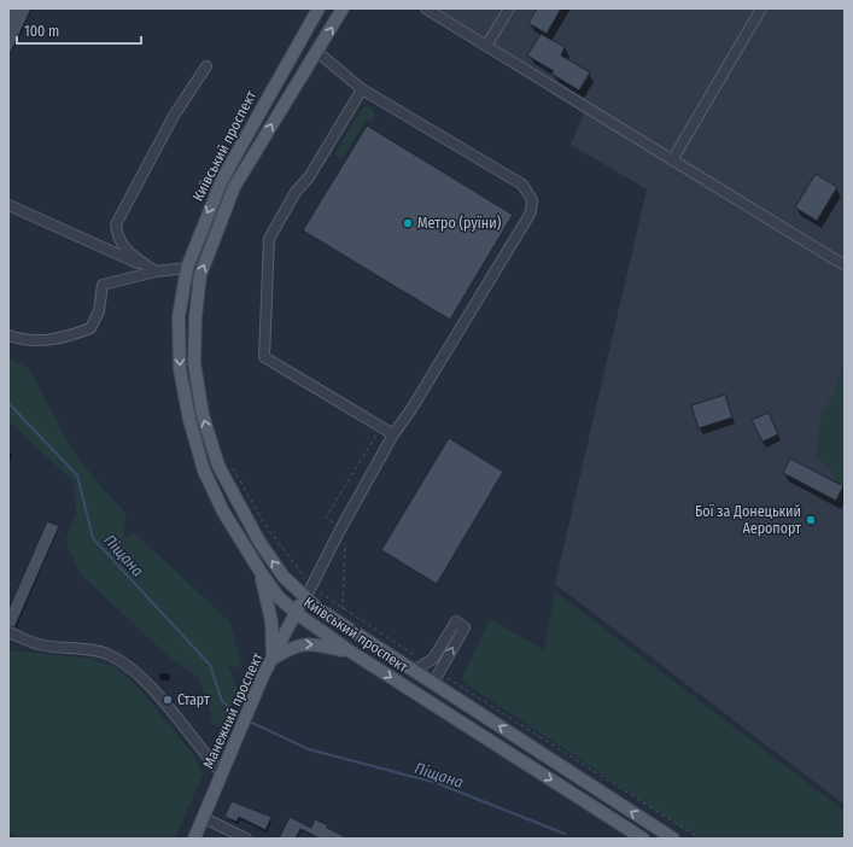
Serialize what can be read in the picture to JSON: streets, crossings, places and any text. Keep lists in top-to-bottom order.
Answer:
{
  "streets": {
    "main road": ["Київський проспект", "Манежний проспект"]
  },
  "crossings": [
    ["Київський проспект", "Манежний проспект"]
  ],
  "water": ["Піщана"],
  "places": ["Метро (руїни)", "Бої за Донецький Аеропорт", "Старт"],
  "scale_bar": "100 m"
}
